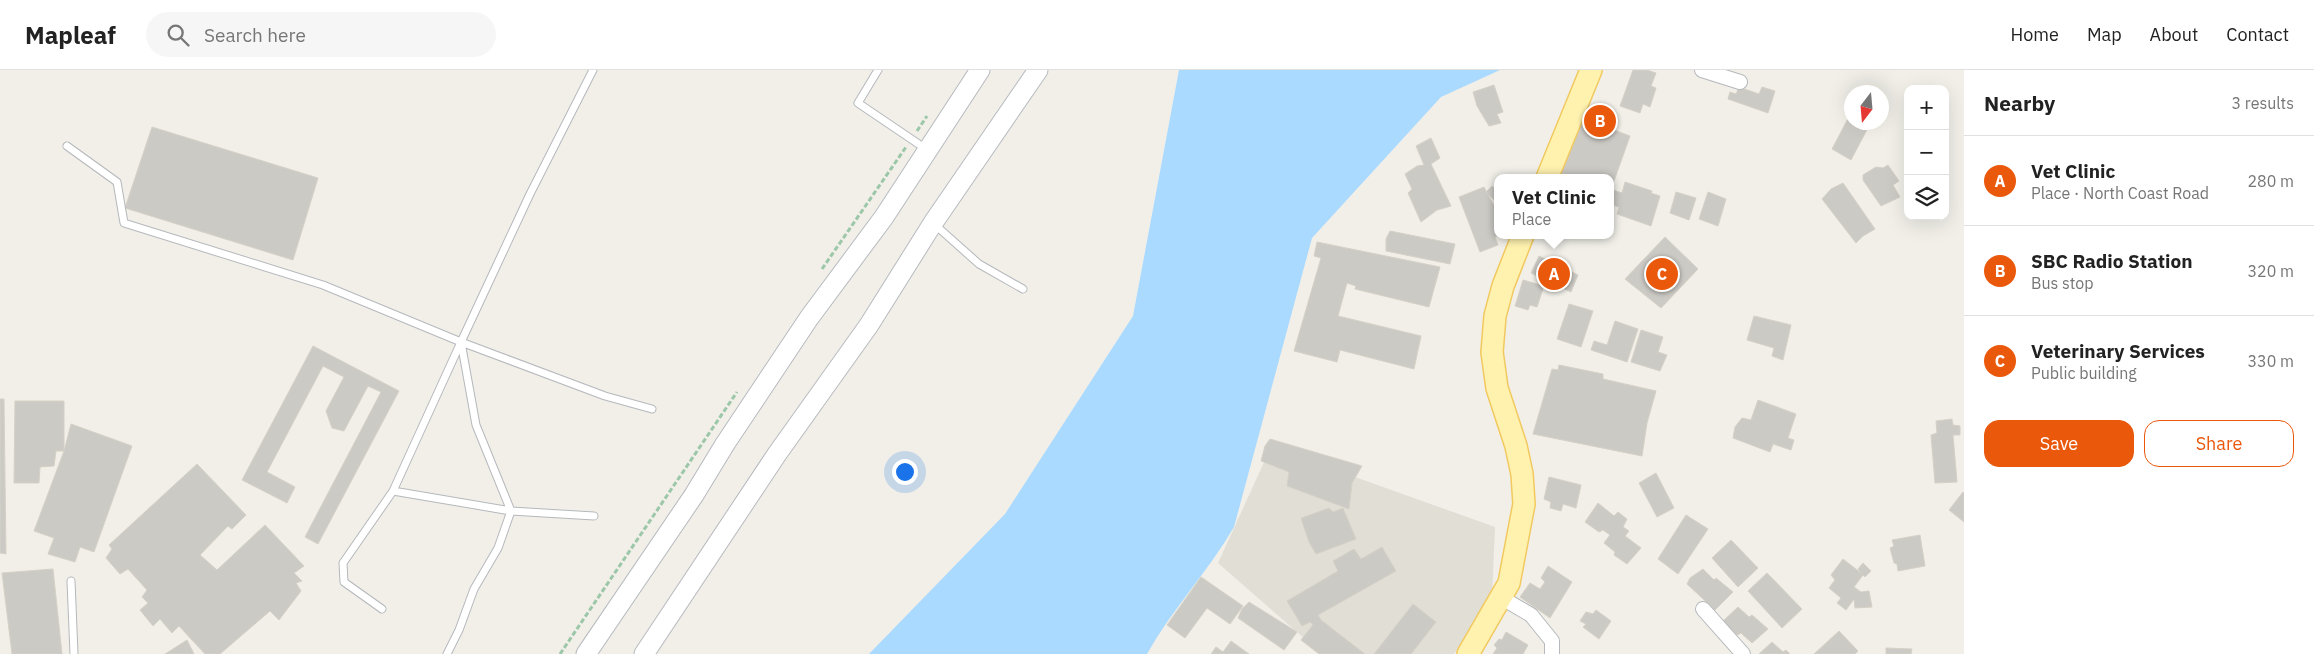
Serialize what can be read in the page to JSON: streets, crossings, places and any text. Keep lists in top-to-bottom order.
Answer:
{
  "north": "bottom",
  "page": {
    "header": "Mapleaf",
    "search": "Search here",
    "nav": [
      "Home",
      "Map",
      "About",
      "Contact"
    ],
    "heading": ["Nearby", "3 results"],
    "map_buttons": ["+", "−"],
    "pins": ["B", "A", "C"],
    "list": [
      {
        "mark": "A",
        "name": "Vet Clinic",
        "note": "Place · North Coast Road",
        "value": "280 m"
      },
      {
        "mark": "B",
        "name": "SBC Radio Station",
        "note": "Bus stop",
        "value": "320 m"
      },
      {
        "mark": "C",
        "name": "Veterinary Services",
        "note": "Public building",
        "value": "330 m"
      }
    ],
    "popup": ["Vet Clinic", "Place"],
    "buttons": ["Save", "Share"]
  }
}
